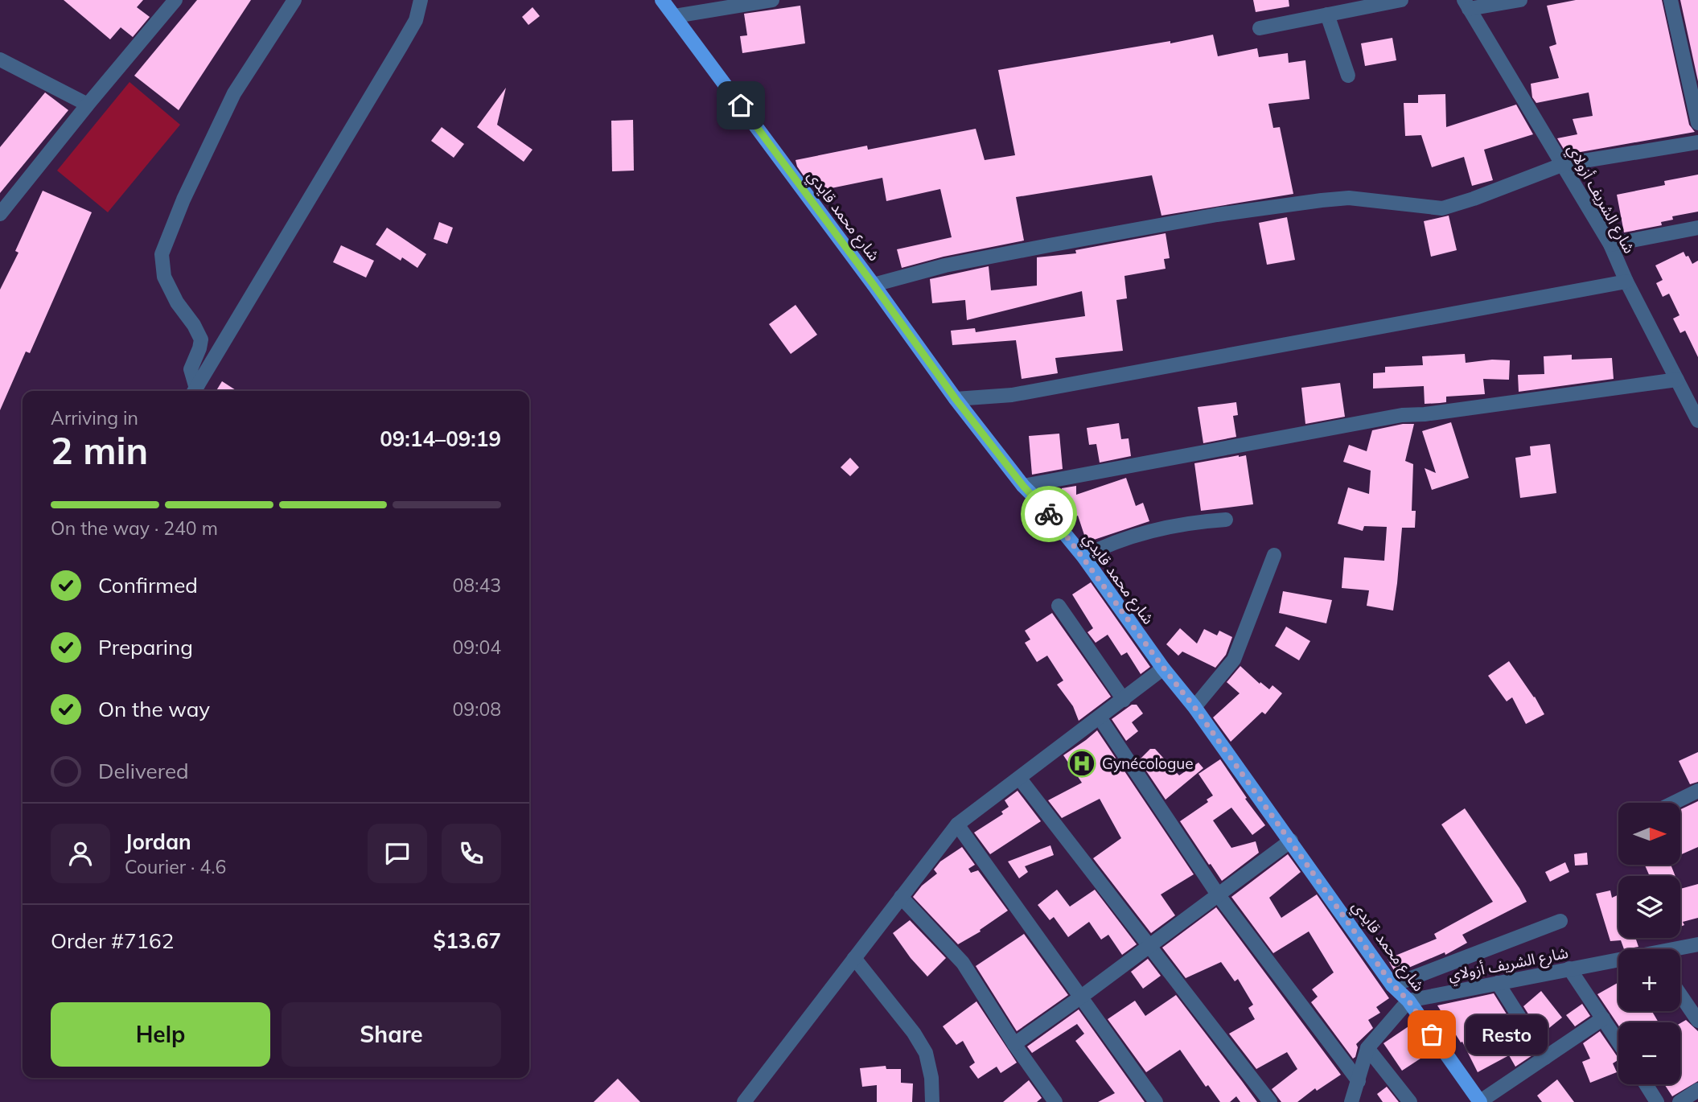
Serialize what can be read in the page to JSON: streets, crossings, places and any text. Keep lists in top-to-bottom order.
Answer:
{
  "streets": {
    "main road": ["شارع محمد قايدي"],
    "street": ["شارع الشريف أزولاي"]
  },
  "crossings": [
    ["شارع الشريف أزولاي", "شارع محمد قايدي"]
  ],
  "places": {
    "hospital": ["Gynécologue"],
    "other": ["Resto"]
  },
  "north": "right",
  "page": {
    "heading": ["2 min", "Arriving in", "09:14–09:19"],
    "panel": [
      "Jordan",
      "Courier · 4.6",
      "Order #7162",
      "$13.67"
    ],
    "bar": "On the way · 240 m",
    "list": [
      ["Confirmed", "08:43"],
      ["Preparing", "09:04"],
      ["On the way", "09:08"],
      "Delivered"
    ],
    "map_buttons": ["+", "−"],
    "buttons": ["Help", "Share"],
    "bubble": "Resto"
  }
}
